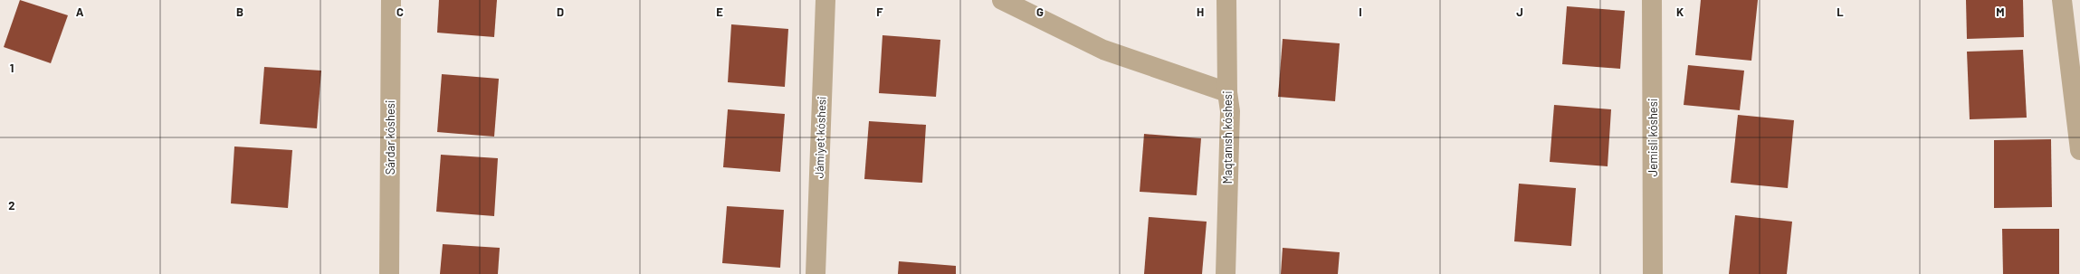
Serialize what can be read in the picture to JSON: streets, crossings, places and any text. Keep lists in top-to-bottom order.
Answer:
{
  "streets": {
    "street": [
      "Sárdar kóshesi",
      "Jámiyet kóshesi",
      "Maqtanısh kóshesi",
      "Jemisli kóshesi"
    ]
  },
  "grid": {
    "columns": [
      "A",
      "B",
      "C",
      "D",
      "E",
      "F",
      "G",
      "H",
      "I",
      "J",
      "K",
      "L",
      "M"
    ],
    "rows": ["1", "2"]
  }
}
